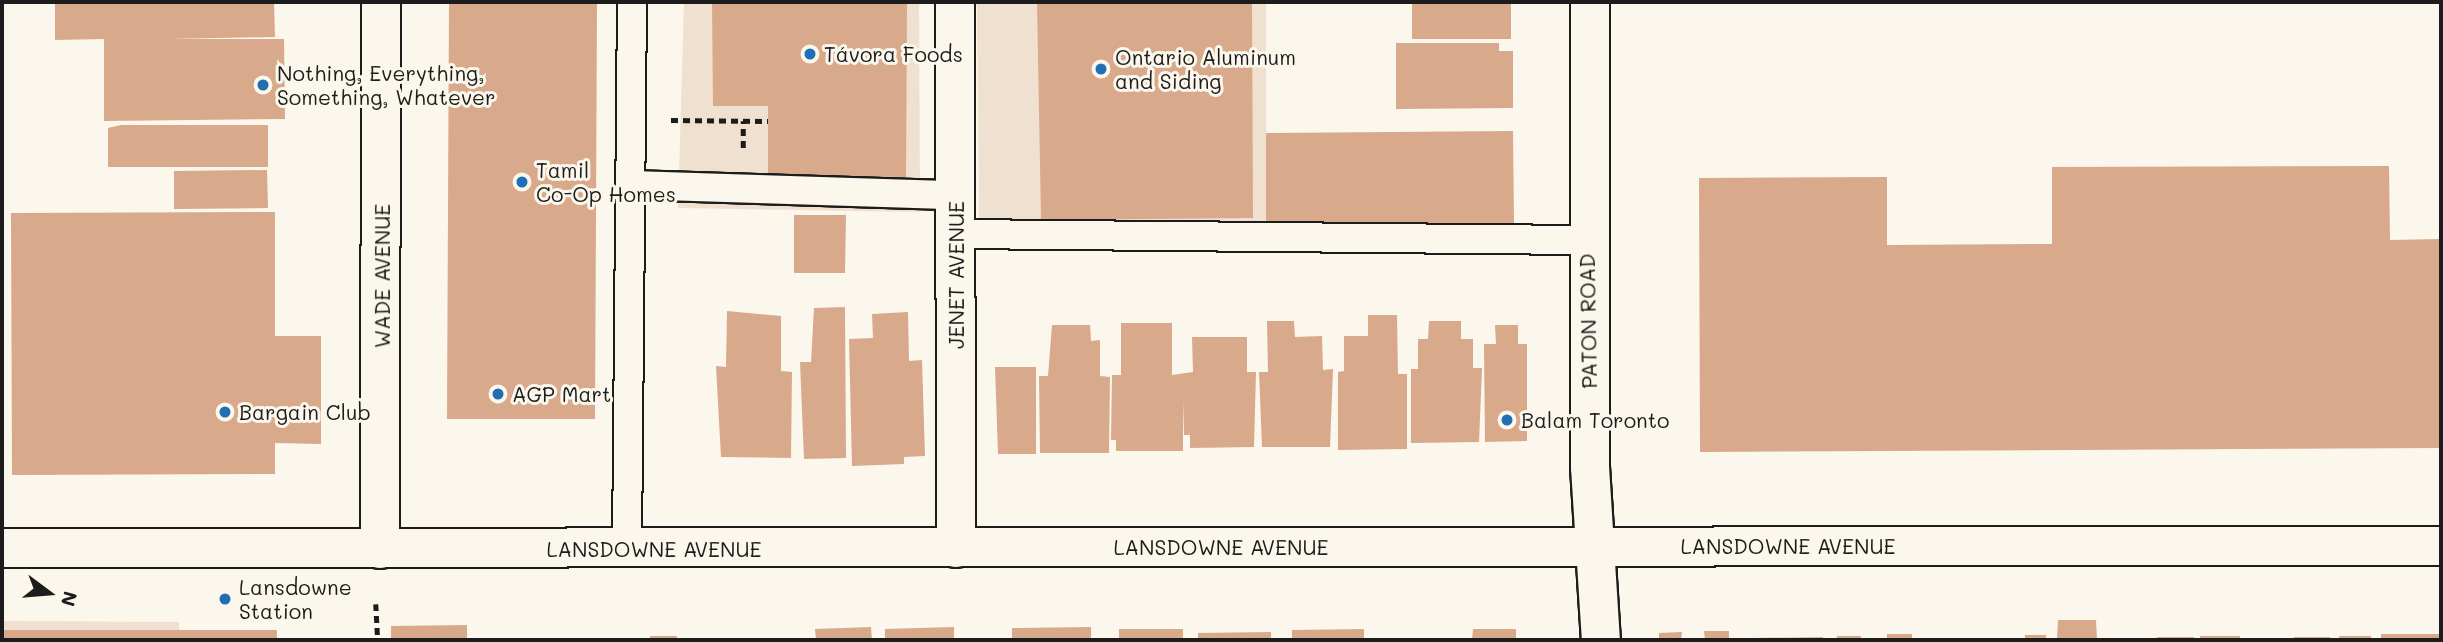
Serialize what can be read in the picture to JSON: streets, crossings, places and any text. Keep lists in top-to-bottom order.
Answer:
{
  "streets": {
    "street": [
      "JENET AVENUE",
      "WADE AVENUE",
      "PATON ROAD",
      "LANSDOWNE AVENUE"
    ]
  },
  "crossings": [
    ["JENET AVENUE", "LANSDOWNE AVENUE"],
    ["WADE AVENUE", "LANSDOWNE AVENUE"],
    ["PATON ROAD", "LANSDOWNE AVENUE"]
  ],
  "places": [
    "Távora Foods",
    "Ontario Aluminum and Siding",
    "Nothing, Everything, Something, Whatever",
    "Tamil Co-Op Homes",
    "AGP Mart",
    "Bargain Club",
    "Balam Toronto",
    "Lansdowne Station"
  ],
  "north": "right"
}
